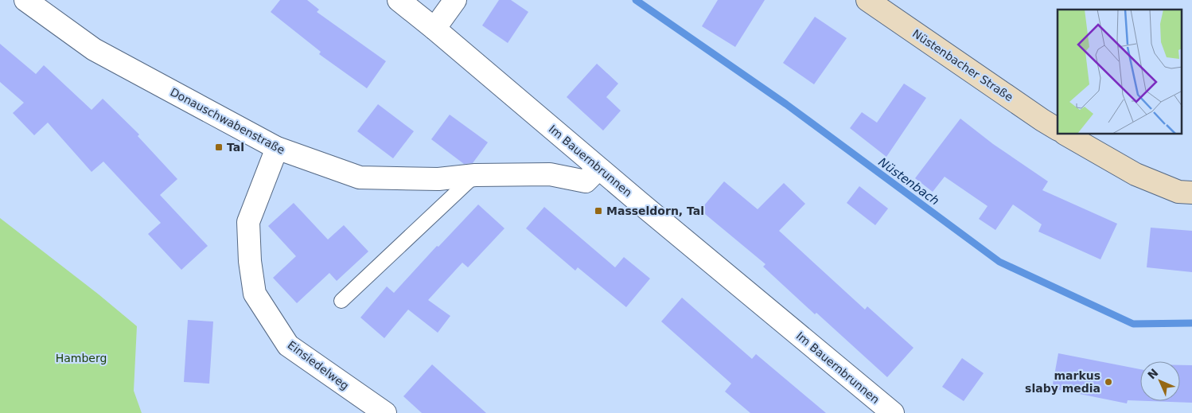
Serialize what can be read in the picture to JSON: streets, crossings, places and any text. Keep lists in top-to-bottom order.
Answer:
{
  "streets": {
    "main road": ["Nüstenbacher Straße"],
    "street": ["Donauschwabenstraße", "Im Bauernbrunnen", "Einsiedelweg"]
  },
  "crossings": [
    ["Donauschwabenstraße", "Im Bauernbrunnen"],
    ["Donauschwabenstraße", "Einsiedelweg"]
  ],
  "water": ["Nüstenbach"],
  "parks": ["Hamberg"],
  "places": {
    "transit": ["Tal", "Masseldorn, Tal"],
    "other": ["markus slaby media"]
  },
  "north": "top left"
}
